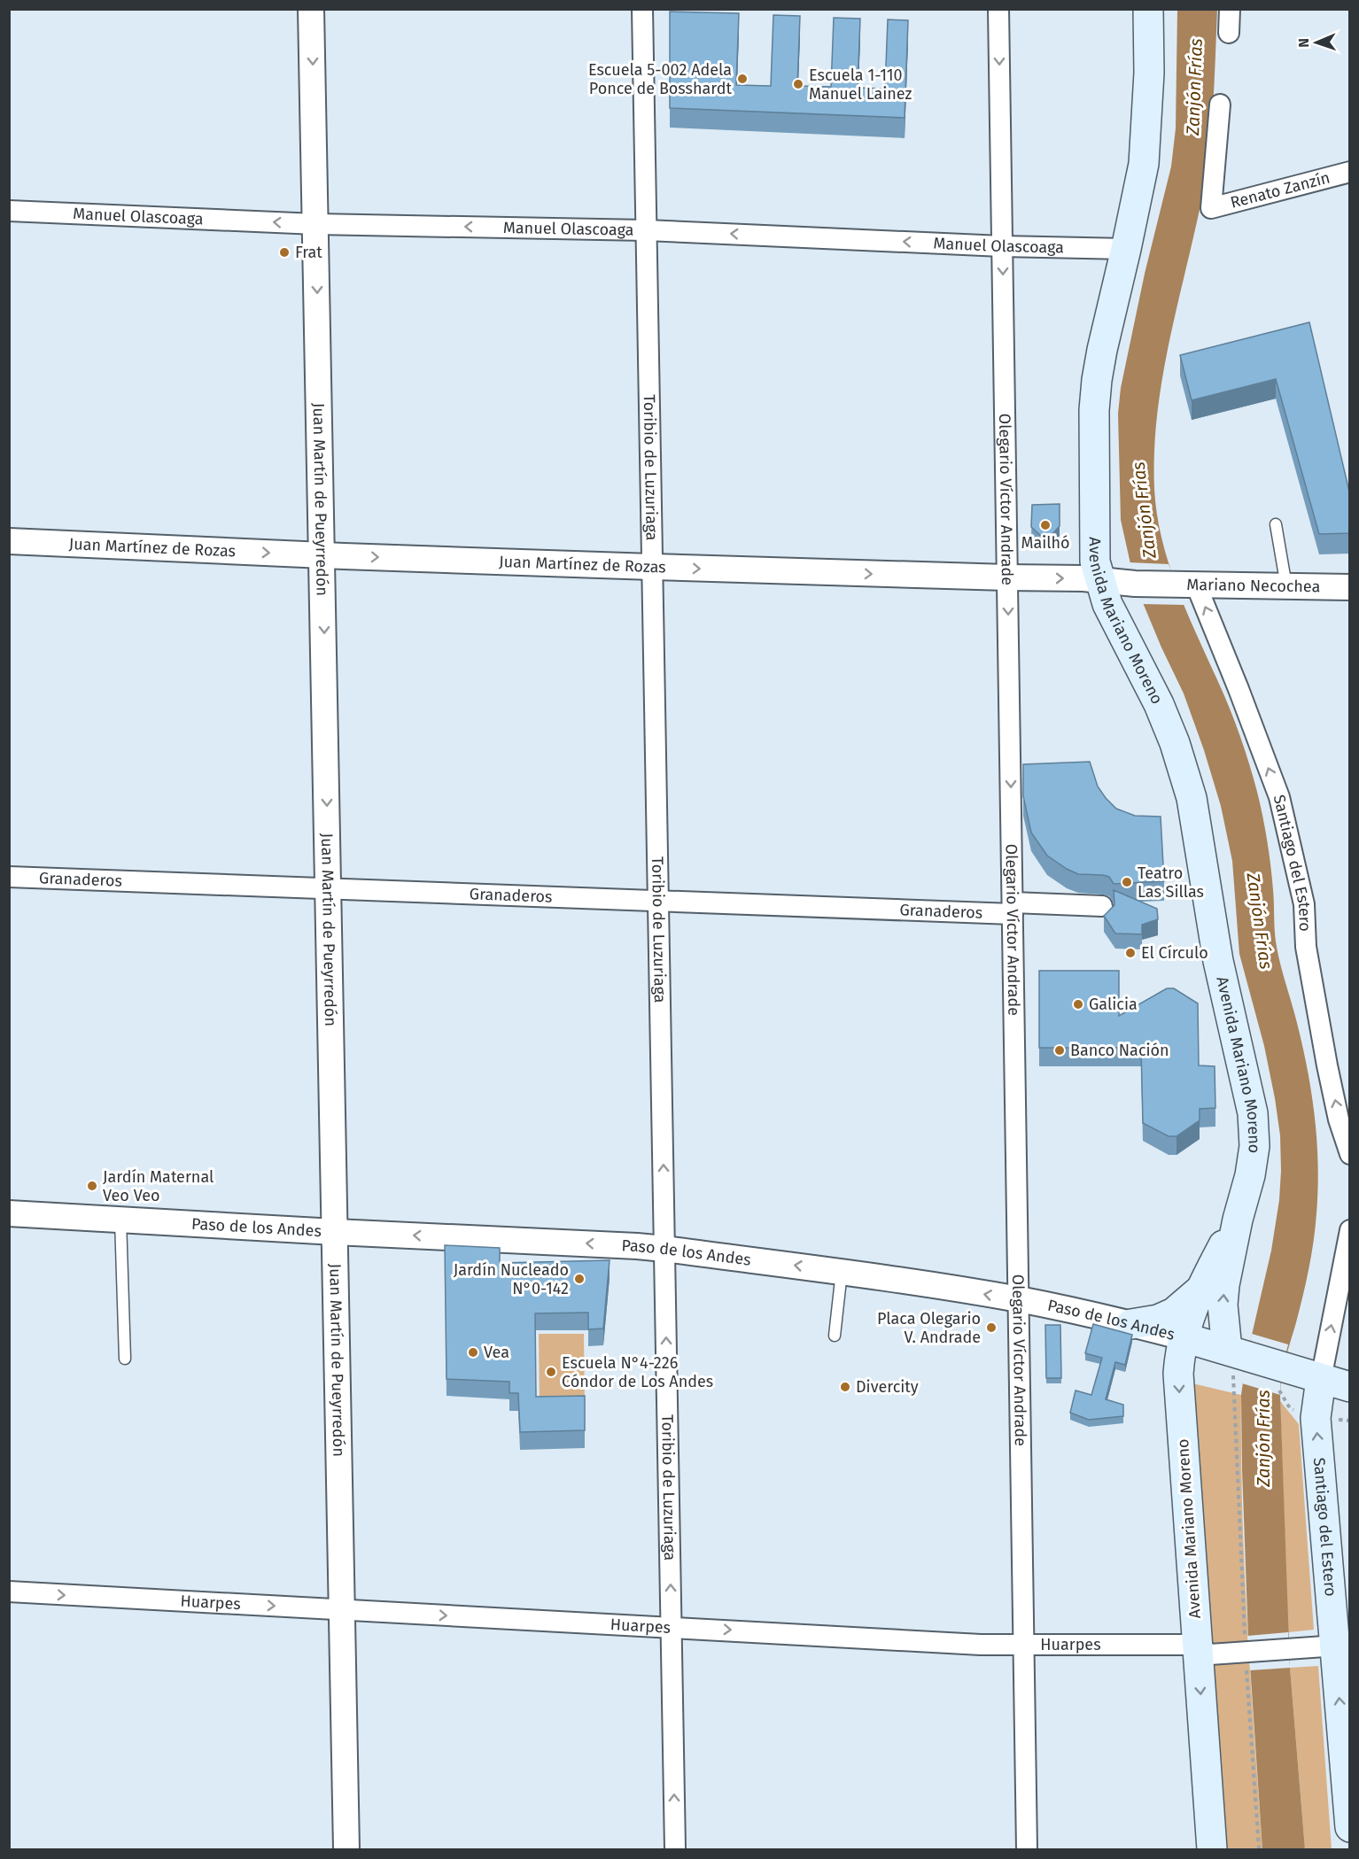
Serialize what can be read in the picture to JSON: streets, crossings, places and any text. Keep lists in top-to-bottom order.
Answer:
{
  "streets": {
    "main road": ["Avenida Mariano Moreno", "Santiago del Estero", "Paso de los Andes"],
    "street": [
      "Renato Zanzín",
      "Manuel Olascoaga",
      "Toribio de Luzuriaga",
      "Juan Martín de Pueyrredón",
      "Olegario Víctor Andrade",
      "Juan Martínez de Rozas",
      "Mariano Necochea",
      "Granaderos",
      "Huarpes"
    ]
  },
  "crossings": [
    ["Manuel Olascoaga", "Toribio de Luzuriaga"],
    ["Manuel Olascoaga", "Juan Martín de Pueyrredón"],
    ["Manuel Olascoaga", "Olegario Víctor Andrade"],
    ["Manuel Olascoaga", "Avenida Mariano Moreno"],
    ["Toribio de Luzuriaga", "Juan Martínez de Rozas"],
    ["Toribio de Luzuriaga", "Granaderos"],
    ["Toribio de Luzuriaga", "Paso de los Andes"],
    ["Toribio de Luzuriaga", "Huarpes"],
    ["Juan Martín de Pueyrredón", "Juan Martínez de Rozas"],
    ["Juan Martín de Pueyrredón", "Granaderos"],
    ["Juan Martín de Pueyrredón", "Paso de los Andes"],
    ["Juan Martín de Pueyrredón", "Huarpes"],
    ["Olegario Víctor Andrade", "Juan Martínez de Rozas"],
    ["Olegario Víctor Andrade", "Granaderos"],
    ["Olegario Víctor Andrade", "Paso de los Andes"],
    ["Olegario Víctor Andrade", "Huarpes"],
    ["Juan Martínez de Rozas", "Mariano Necochea"],
    ["Juan Martínez de Rozas", "Avenida Mariano Moreno"],
    ["Juan Martínez de Rozas", "Santiago del Estero"],
    ["Mariano Necochea", "Santiago del Estero"],
    ["Avenida Mariano Moreno", "Paso de los Andes"],
    ["Avenida Mariano Moreno", "Huarpes"],
    ["Santiago del Estero", "Paso de los Andes"],
    ["Santiago del Estero", "Huarpes"]
  ],
  "one_way": [
    "Manuel Olascoaga",
    "Toribio de Luzuriaga",
    "Juan Martín de Pueyrredón",
    "Olegario Víctor Andrade",
    "Juan Martínez de Rozas",
    "Santiago del Estero",
    "Paso de los Andes",
    "Huarpes"
  ],
  "water": ["Zanjón Frías"],
  "places": [
    "Escuela 5-002 Adela Ponce de Bosshardt",
    "Escuela 1-110 Manuel Lainez",
    "Frat",
    "Mailhó",
    "Teatro Las Sillas",
    "El Círculo",
    "Galicia",
    "Banco Nación",
    "Jardín Maternal Veo Veo",
    "Jardín Nucleado N°0-142",
    "Placa Olegario V. Andrade",
    "Vea",
    "Escuela N°4-226 Cóndor de Los Andes",
    "Divercity"
  ],
  "north": "left"
}
